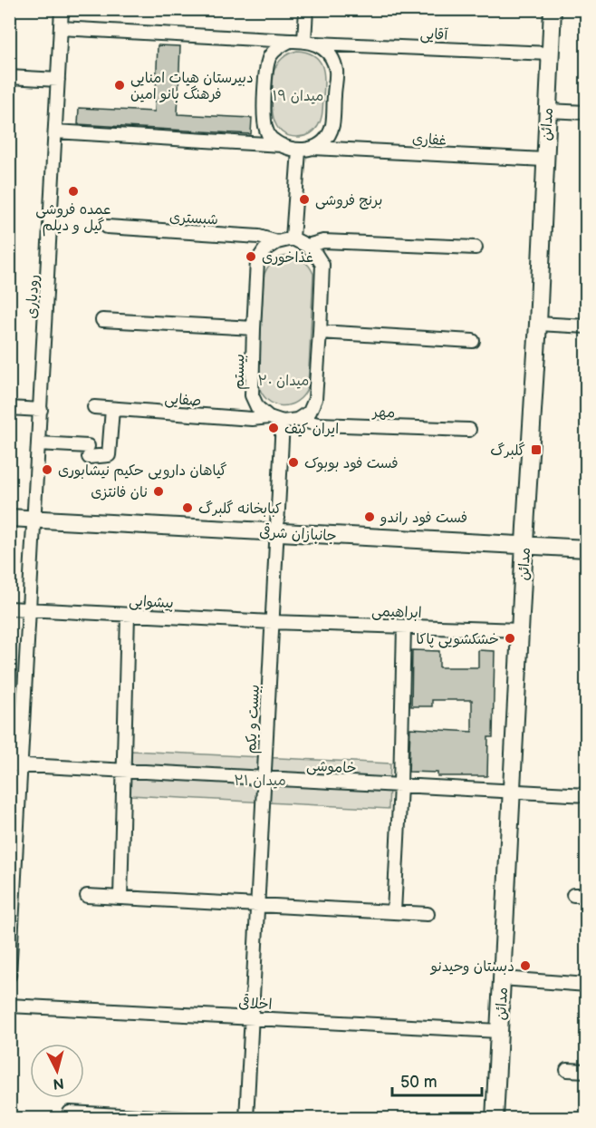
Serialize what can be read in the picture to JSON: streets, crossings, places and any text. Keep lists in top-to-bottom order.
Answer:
{
  "streets": {
    "main road": ["مدائن", "جانبازان شرقی"],
    "street": [
      "آقایی",
      "غفاری",
      "شبستری",
      "رودباری",
      "بیستم",
      "صفایی",
      "مهر",
      "پیشوایی",
      "ابراهیمی",
      "بیست و یکم",
      "خاموشی",
      "اخلاقی"
    ]
  },
  "crossings": [
    ["آقایی", "مدائن"],
    ["آقایی", "غفاری"],
    ["مدائن", "غفاری"],
    ["مدائن", "جانبازان شرقی"],
    ["مدائن", "ابراهیمی"],
    ["مدائن", "خاموشی"],
    ["مدائن", "اخلاقی"],
    ["شبستری", "بیستم"],
    ["رودباری", "جانبازان شرقی"],
    ["رودباری", "پیشوایی"],
    ["رودباری", "خاموشی"],
    ["بیستم", "صفایی"],
    ["جانبازان شرقی", "بیست و یکم"],
    ["پیشوایی", "ابراهیمی"],
    ["پیشوایی", "بیست و یکم"],
    ["ابراهیمی", "بیست و یکم"],
    ["بیست و یکم", "خاموشی"],
    ["بیست و یکم", "اخلاقی"]
  ],
  "parks": ["میدان ۱۹", "میدان ۲۰", "میدان ۲۱"],
  "places": {
    "other": [
      "دبیرستان هیات امنایی فرهنگ بانو امین",
      "عمده فروشی گیل و دیلم",
      "برنج فروشی",
      "غذاخوری",
      "ایران کیف",
      "فست فود بوبوک",
      "گیاهان دارویی حکیم نیشابوری",
      "نان فانتزی",
      "کبابخانه گلبرگ",
      "فست فود راندو",
      "خشکشویی پاکا",
      "دبستان وحیدنو"
    ],
    "transit": ["گلبرگ"]
  },
  "scale_bar": "50 m",
  "north": "bottom"
}
